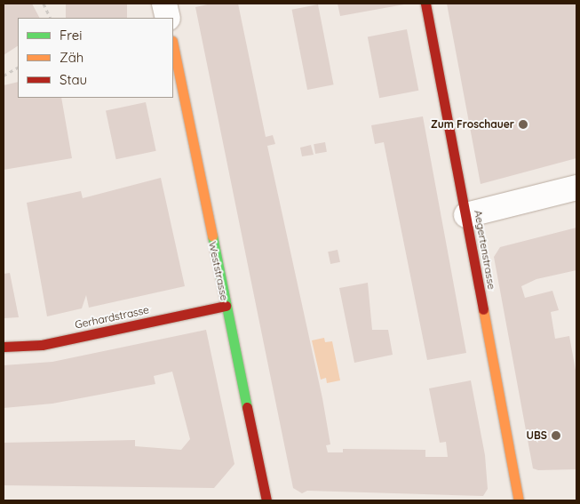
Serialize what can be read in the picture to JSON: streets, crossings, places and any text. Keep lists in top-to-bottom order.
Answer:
{
  "streets": {
    "street": ["Aegertenstrasse", "Weststrasse", "Gerhardstrasse"]
  },
  "crossings": [
    ["Weststrasse", "Gerhardstrasse"]
  ],
  "places": ["Zum Froschauer", "UBS"],
  "legend": ["Frei", "Zäh", "Stau"]
}
